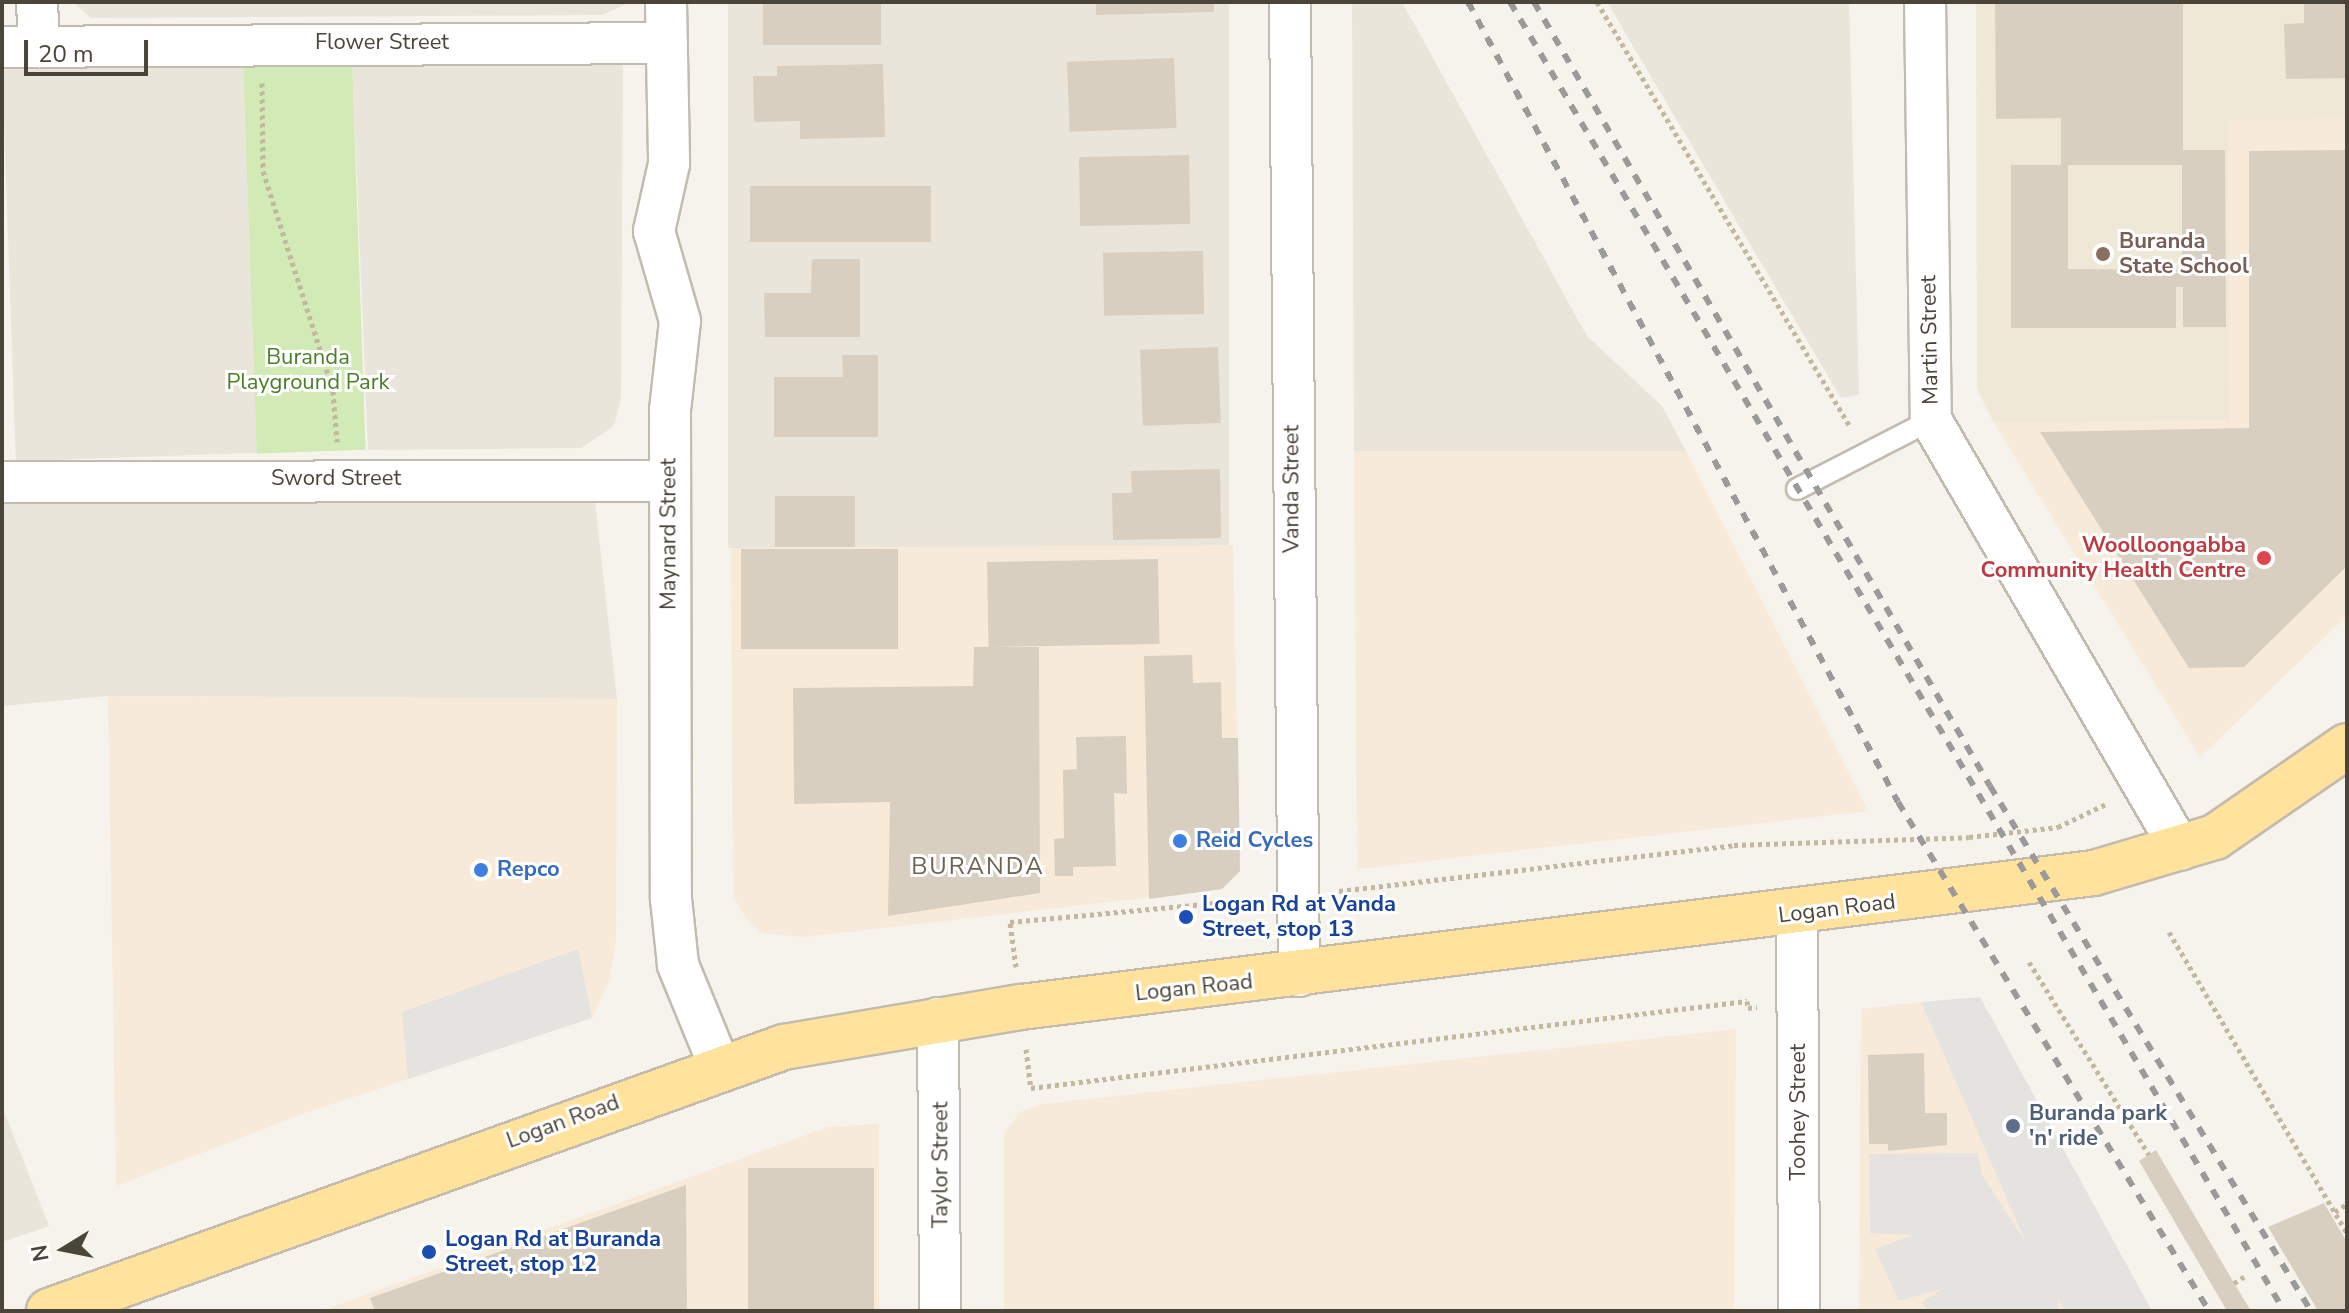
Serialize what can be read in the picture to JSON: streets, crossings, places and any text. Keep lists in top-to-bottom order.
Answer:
{
  "streets": {
    "main road": ["Logan Road"],
    "street": [
      "Flower Street",
      "Martin Street",
      "Sword Street",
      "Vanda Street",
      "Maynard Street",
      "Toohey Street",
      "Taylor Street"
    ]
  },
  "crossings": [
    ["Flower Street", "Maynard Street"],
    ["Martin Street", "Logan Road"],
    ["Sword Street", "Maynard Street"],
    ["Vanda Street", "Logan Road"],
    ["Maynard Street", "Logan Road"],
    ["Logan Road", "Toohey Street"],
    ["Logan Road", "Taylor Street"]
  ],
  "districts": ["BURANDA"],
  "parks": ["Buranda Playground Park"],
  "places": [
    "Buranda State School",
    "Woolloongabba Community Health Centre",
    "Reid Cycles",
    "Repco",
    "Logan Rd at Vanda Street, stop 13",
    "Buranda park 'n' ride",
    "Logan Rd at Buranda Street, stop 12"
  ],
  "scale_bar": "20 m",
  "north": "left"
}
